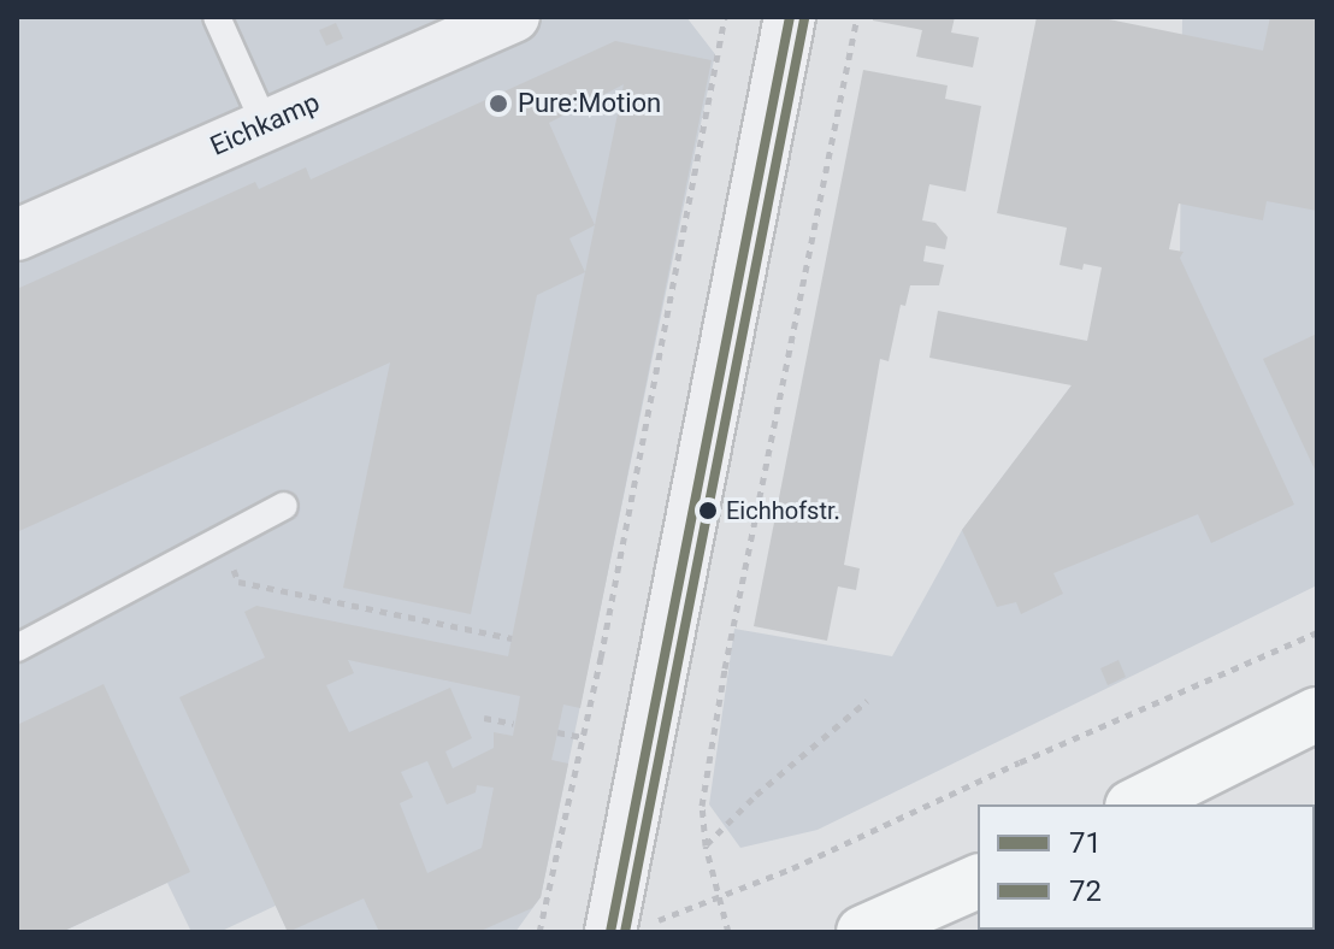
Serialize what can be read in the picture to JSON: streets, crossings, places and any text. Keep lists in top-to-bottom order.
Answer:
{
  "streets": {
    "street": ["Eichkamp"]
  },
  "places": ["Pure:Motion", "Eichhofstr."],
  "lines": ["transit line 71", "transit line 72"],
  "legend": ["71", "72"]
}
